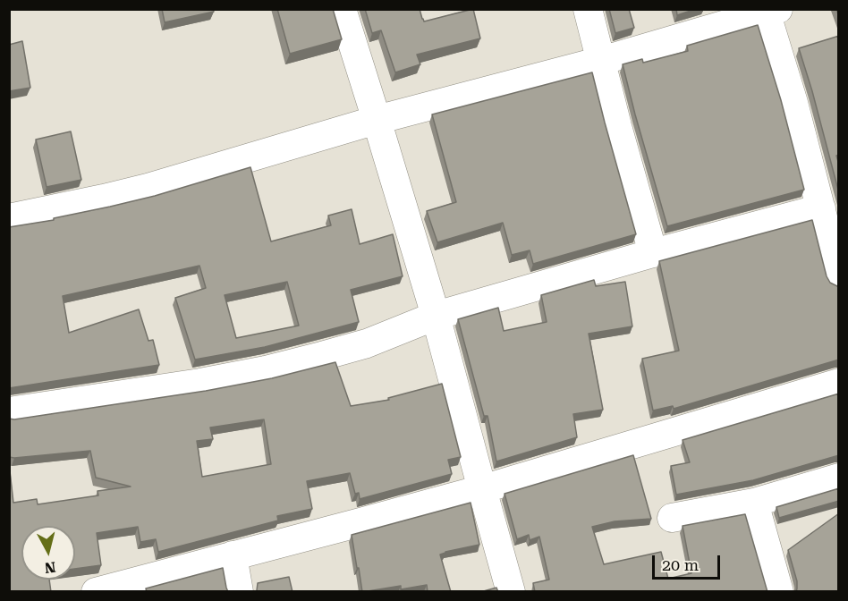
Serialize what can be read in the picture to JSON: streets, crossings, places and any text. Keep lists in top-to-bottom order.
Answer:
{
  "scale_bar": "20 m",
  "north": "bottom"
}
